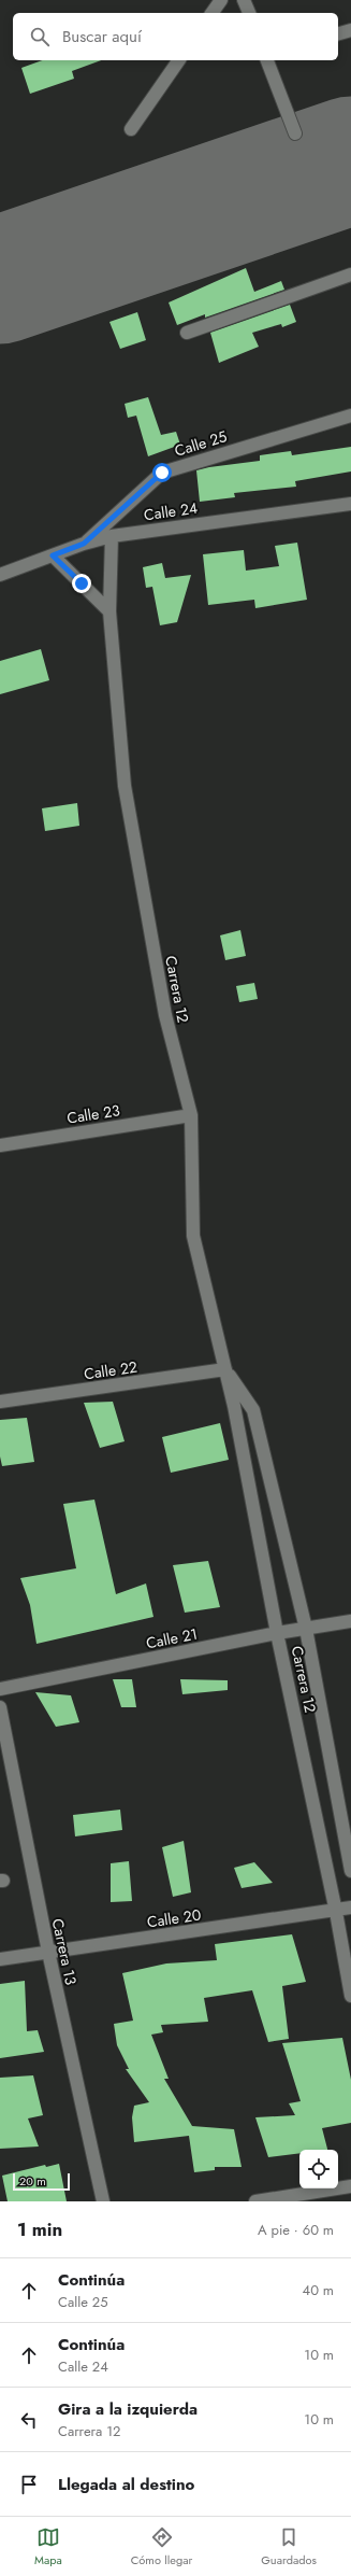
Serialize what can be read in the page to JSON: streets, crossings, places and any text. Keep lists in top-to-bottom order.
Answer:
{
  "streets": {
    "street": [
      "Calle 25",
      "Calle 24",
      "Carrera 12",
      "Calle 23",
      "Calle 22",
      "Calle 21",
      "Calle 20",
      "Carrera 13"
    ]
  },
  "crossings": [
    ["Calle 25", "Calle 24"],
    ["Calle 24", "Carrera 12"],
    ["Carrera 12", "Calle 23"],
    ["Carrera 12", "Calle 22"],
    ["Carrera 12", "Calle 21"],
    ["Carrera 12", "Calle 20"],
    ["Calle 20", "Carrera 13"]
  ],
  "scale_bar": "20 m",
  "page": {
    "search": "Buscar aquí",
    "scale": "20 m",
    "heading": ["1 min", "A pie · 60 m"],
    "list": [
      ["Continúa", "Calle 25", "40 m"],
      ["Continúa", "Calle 24", "10 m"],
      ["Gira a la izquierda", "Carrera 12", "10 m"],
      "Llegada al destino"
    ],
    "nav": ["Mapa", "Cómo llegar", "Guardados"]
  }
}
